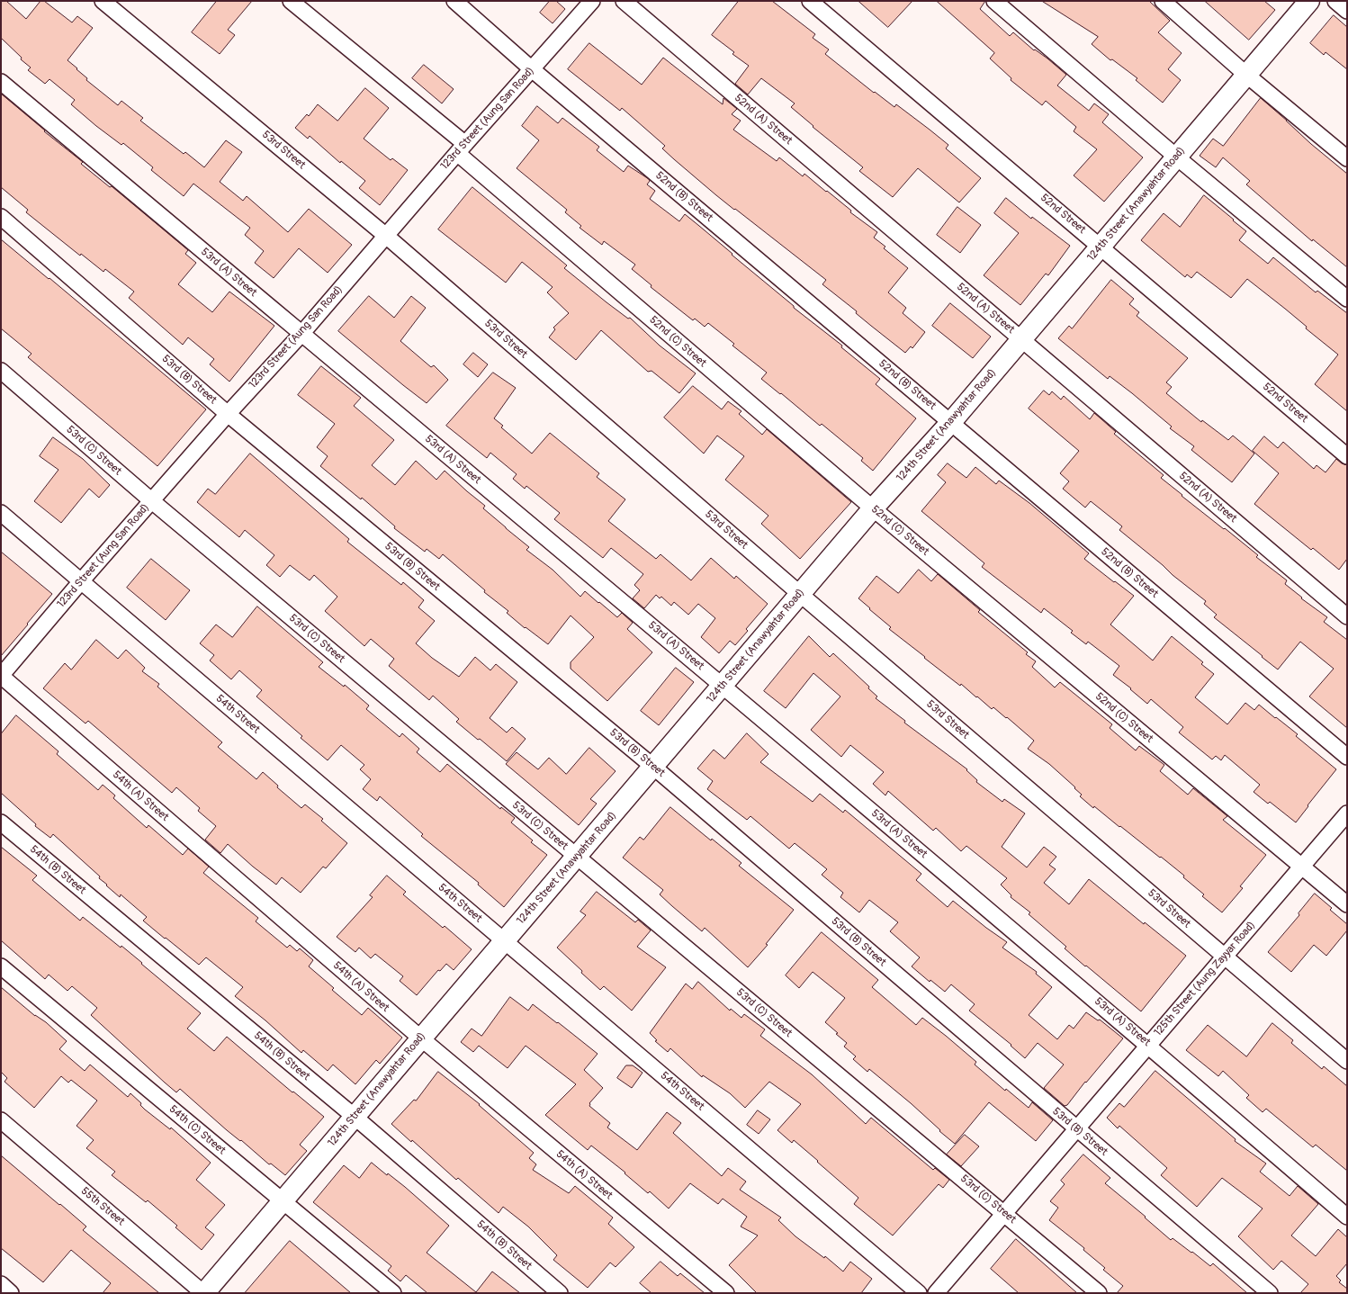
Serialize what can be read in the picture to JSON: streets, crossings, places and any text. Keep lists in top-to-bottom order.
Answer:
{
  "streets": {
    "street": [
      "123rd Street (Aung San Road)",
      "52nd (A) Street",
      "53rd Street",
      "52nd (B) Street",
      "124th Street (Anawyahtar Road)",
      "52nd Street",
      "53rd (A) Street",
      "52nd (C) Street",
      "53rd (B) Street",
      "53rd (C) Street",
      "54th Street",
      "54th (A) Street",
      "54th (B) Street",
      "125th Street (Aung Zayyar Road)",
      "54th (C) Street",
      "55th Street"
    ]
  },
  "crossings": [
    ["123rd Street (Aung San Road)", "53rd Street"],
    ["123rd Street (Aung San Road)", "52nd (B) Street"],
    ["123rd Street (Aung San Road)", "53rd (A) Street"],
    ["123rd Street (Aung San Road)", "52nd (C) Street"],
    ["123rd Street (Aung San Road)", "53rd (B) Street"],
    ["123rd Street (Aung San Road)", "53rd (C) Street"],
    ["123rd Street (Aung San Road)", "54th Street"],
    ["123rd Street (Aung San Road)", "54th (A) Street"],
    ["52nd (A) Street", "124th Street (Anawyahtar Road)"],
    ["53rd Street", "124th Street (Anawyahtar Road)"],
    ["53rd Street", "125th Street (Aung Zayyar Road)"],
    ["52nd (B) Street", "124th Street (Anawyahtar Road)"],
    ["124th Street (Anawyahtar Road)", "52nd Street"],
    ["124th Street (Anawyahtar Road)", "53rd (A) Street"],
    ["124th Street (Anawyahtar Road)", "52nd (C) Street"],
    ["124th Street (Anawyahtar Road)", "53rd (B) Street"],
    ["124th Street (Anawyahtar Road)", "53rd (C) Street"],
    ["124th Street (Anawyahtar Road)", "54th Street"],
    ["124th Street (Anawyahtar Road)", "54th (A) Street"],
    ["124th Street (Anawyahtar Road)", "54th (B) Street"],
    ["124th Street (Anawyahtar Road)", "54th (C) Street"],
    ["124th Street (Anawyahtar Road)", "55th Street"],
    ["53rd (A) Street", "125th Street (Aung Zayyar Road)"],
    ["52nd (C) Street", "125th Street (Aung Zayyar Road)"],
    ["53rd (B) Street", "125th Street (Aung Zayyar Road)"],
    ["53rd (C) Street", "125th Street (Aung Zayyar Road)"]
  ]
}
